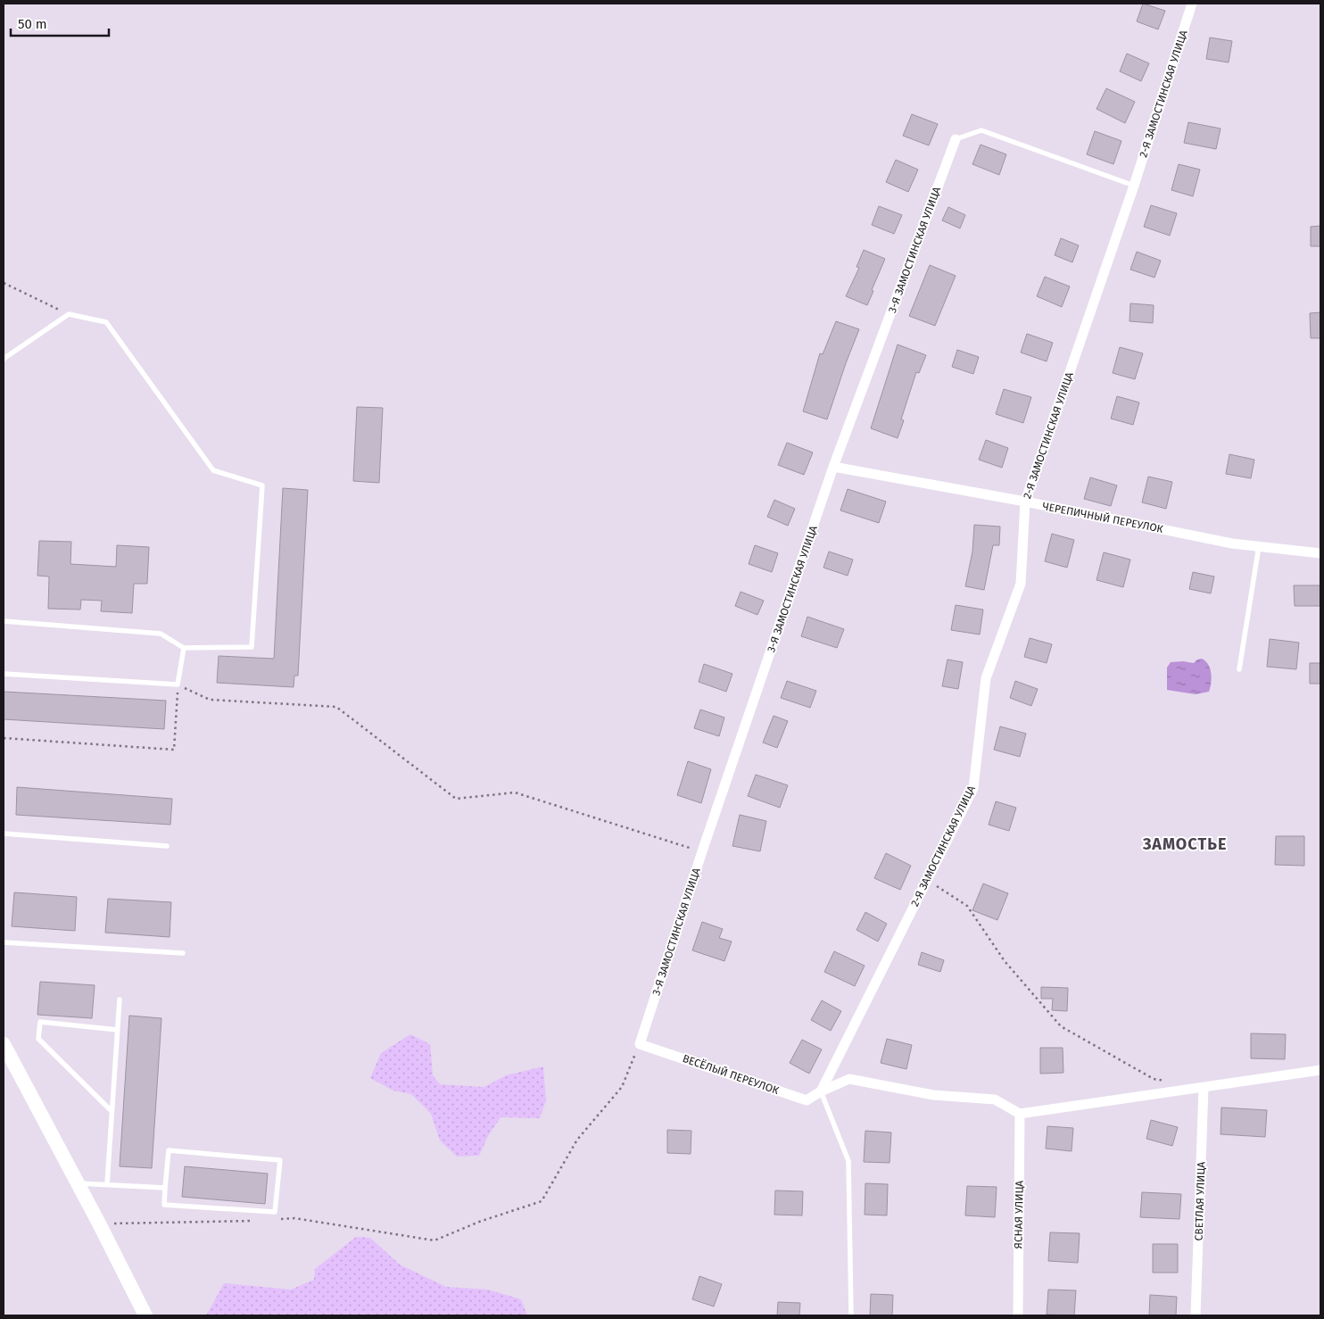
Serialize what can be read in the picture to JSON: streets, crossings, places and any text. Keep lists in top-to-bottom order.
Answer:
{
  "streets": {
    "street": [
      "2-Я ЗАМОСТИНСКАЯ УЛИЦА",
      "3-Я ЗАМОСТИНСКАЯ УЛИЦА",
      "ЧЕРЕПИЧНЫЙ ПЕРЕУЛОК",
      "ВЕСЁЛЫЙ ПЕРЕУЛОК",
      "СВЕТЛАЯ УЛИЦА",
      "ЯСНАЯ УЛИЦА"
    ]
  },
  "crossings": [
    ["2-Я ЗАМОСТИНСКАЯ УЛИЦА", "ЧЕРЕПИЧНЫЙ ПЕРЕУЛОК"],
    ["2-Я ЗАМОСТИНСКАЯ УЛИЦА", "ВЕСЁЛЫЙ ПЕРЕУЛОК"],
    ["3-Я ЗАМОСТИНСКАЯ УЛИЦА", "ЧЕРЕПИЧНЫЙ ПЕРЕУЛОК"],
    ["3-Я ЗАМОСТИНСКАЯ УЛИЦА", "ВЕСЁЛЫЙ ПЕРЕУЛОК"]
  ],
  "districts": ["ЗАМОСТЬЕ"],
  "scale_bar": "50 m"
}
